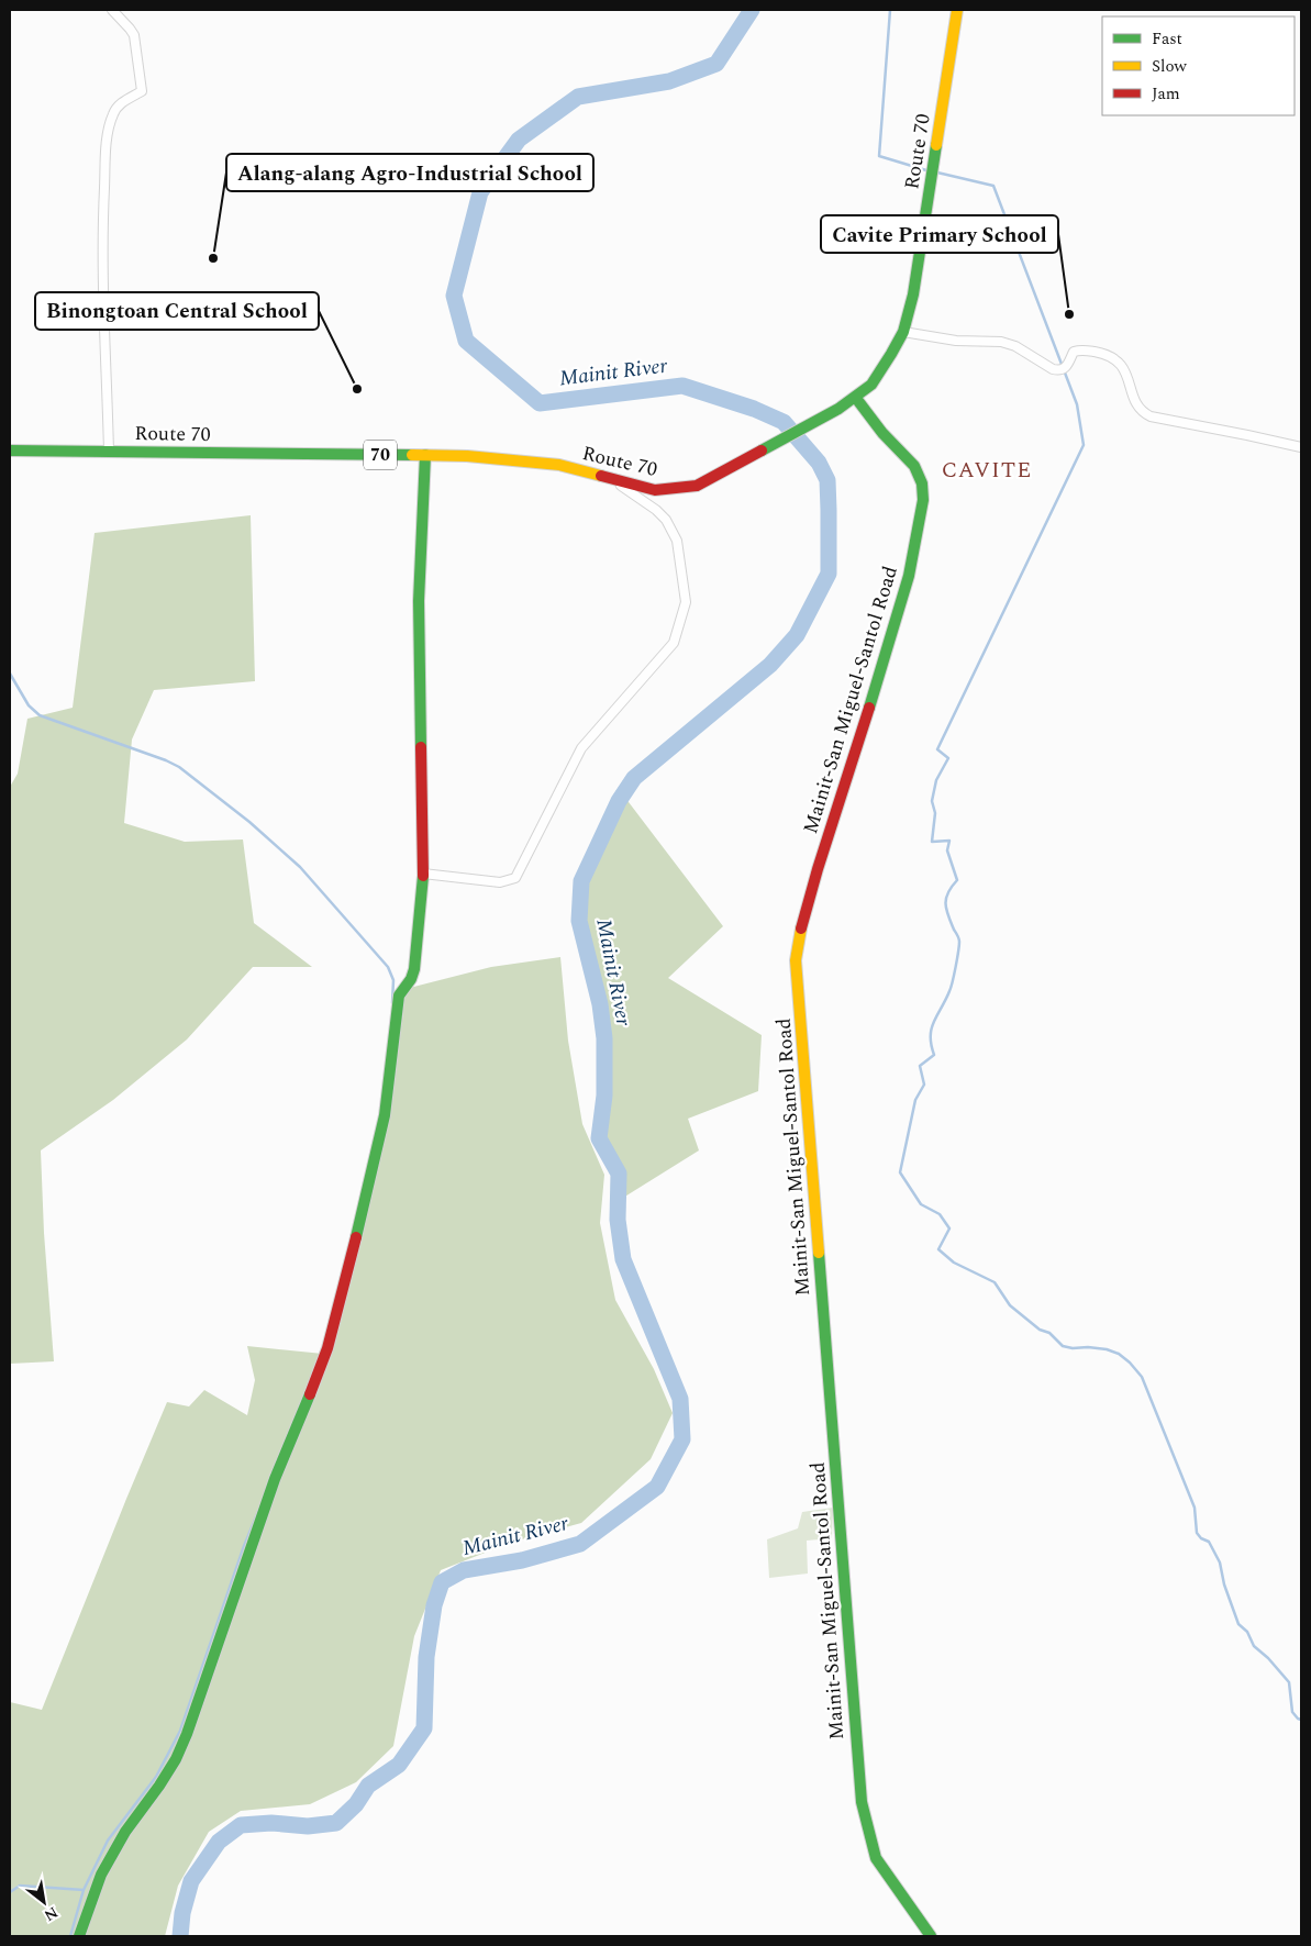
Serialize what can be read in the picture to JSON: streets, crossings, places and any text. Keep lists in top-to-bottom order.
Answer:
{
  "streets": {
    "main road": ["Route 70", "70", "Mainit-San Miguel-Santol Road"]
  },
  "crossings": [
    ["Route 70", "Mainit-San Miguel-Santol Road"]
  ],
  "districts": ["CAVITE"],
  "water": ["Mainit River"],
  "places": ["Alang-alang Agro-Industrial School", "Cavite Primary School", "Binongtoan Central School"],
  "legend": ["Fast", "Slow", "Jam"],
  "north": "bottom right"
}
